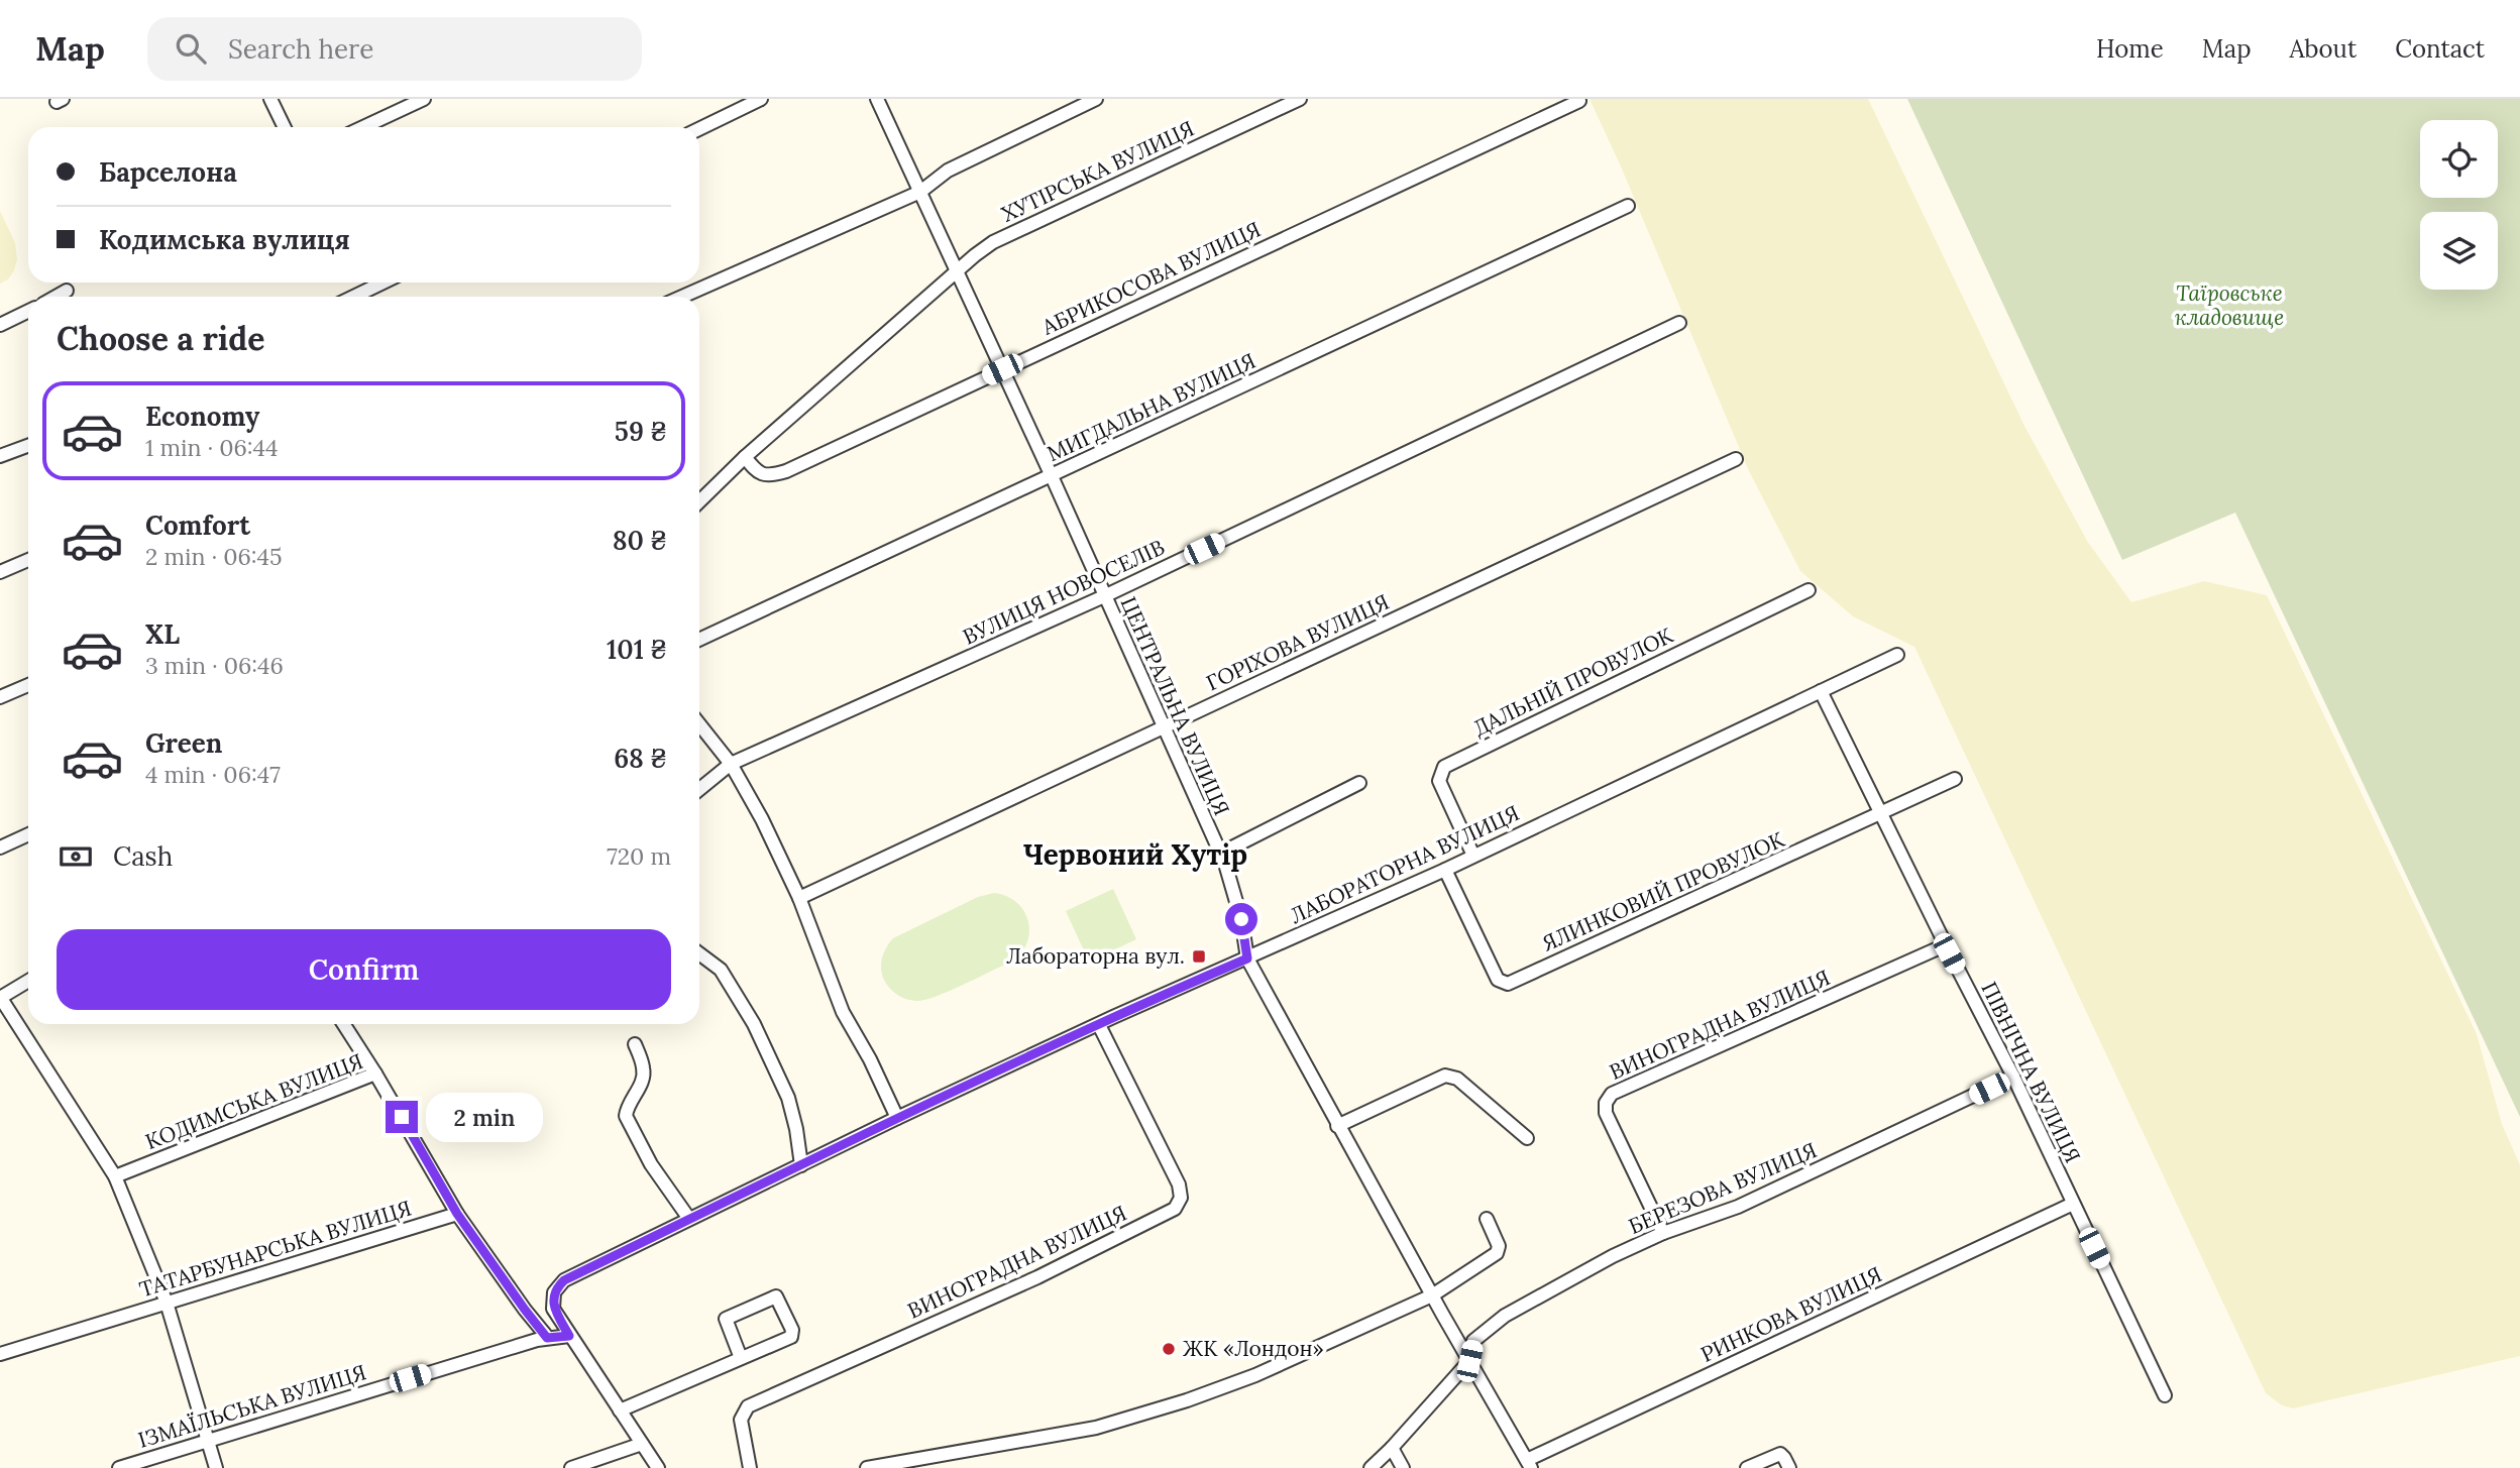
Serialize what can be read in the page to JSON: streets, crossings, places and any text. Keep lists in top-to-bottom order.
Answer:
{
  "streets": {
    "street": [
      "ХУТІРСЬКА ВУЛИЦЯ",
      "АБРИКОСОВА ВУЛИЦЯ",
      "МИГДАЛЬНА ВУЛИЦЯ",
      "ВУЛИЦЯ НОВОСЕЛІВ",
      "ГОРІХОВА ВУЛИЦЯ",
      "ДАЛЬНІЙ ПРОВУЛОК",
      "ЦЕНТРАЛЬНА ВУЛИЦЯ",
      "ЛАБОРАТОРНА ВУЛИЦЯ",
      "ЯЛИНКОВИЙ ПРОВУЛОК",
      "ВИНОГРАДНА ВУЛИЦЯ",
      "ПІВНІЧНА ВУЛИЦЯ",
      "КОДИМСЬКА ВУЛИЦЯ",
      "БЕРЕЗОВА ВУЛИЦЯ",
      "ТАТАРБУНАРСЬКА ВУЛИЦЯ",
      "РИНКОВА ВУЛИЦЯ",
      "ІЗМАЇЛЬСЬКА ВУЛИЦЯ"
    ]
  },
  "crossings": [
    ["ХУТІРСЬКА ВУЛИЦЯ", "ЦЕНТРАЛЬНА ВУЛИЦЯ"],
    ["АБРИКОСОВА ВУЛИЦЯ", "ЦЕНТРАЛЬНА ВУЛИЦЯ"],
    ["МИГДАЛЬНА ВУЛИЦЯ", "ЦЕНТРАЛЬНА ВУЛИЦЯ"],
    ["ВУЛИЦЯ НОВОСЕЛІВ", "ЦЕНТРАЛЬНА ВУЛИЦЯ"],
    ["ГОРІХОВА ВУЛИЦЯ", "ЦЕНТРАЛЬНА ВУЛИЦЯ"],
    ["ДАЛЬНІЙ ПРОВУЛОК", "ЛАБОРАТОРНА ВУЛИЦЯ"],
    ["ЦЕНТРАЛЬНА ВУЛИЦЯ", "ЛАБОРАТОРНА ВУЛИЦЯ"],
    ["ЦЕНТРАЛЬНА ВУЛИЦЯ", "БЕРЕЗОВА ВУЛИЦЯ"],
    ["ЦЕНТРАЛЬНА ВУЛИЦЯ", "РИНКОВА ВУЛИЦЯ"],
    ["ЛАБОРАТОРНА ВУЛИЦЯ", "ЯЛИНКОВИЙ ПРОВУЛОК"],
    ["ЛАБОРАТОРНА ВУЛИЦЯ", "ВИНОГРАДНА ВУЛИЦЯ"],
    ["ЛАБОРАТОРНА ВУЛИЦЯ", "ПІВНІЧНА ВУЛИЦЯ"],
    ["ЛАБОРАТОРНА ВУЛИЦЯ", "ІЗМАЇЛЬСЬКА ВУЛИЦЯ"],
    ["ЯЛИНКОВИЙ ПРОВУЛОК", "ПІВНІЧНА ВУЛИЦЯ"],
    ["ВИНОГРАДНА ВУЛИЦЯ", "ПІВНІЧНА ВУЛИЦЯ"],
    ["ВИНОГРАДНА ВУЛИЦЯ", "БЕРЕЗОВА ВУЛИЦЯ"],
    ["ПІВНІЧНА ВУЛИЦЯ", "БЕРЕЗОВА ВУЛИЦЯ"],
    ["ПІВНІЧНА ВУЛИЦЯ", "РИНКОВА ВУЛИЦЯ"],
    ["КОДИМСЬКА ВУЛИЦЯ", "ТАТАРБУНАРСЬКА ВУЛИЦЯ"]
  ],
  "districts": ["Червоний Хутір"],
  "parks": ["Таїровське кладовище"],
  "places": {
    "transit": ["Лабораторна вул."],
    "other": ["ЖК «Лондон»"]
  },
  "page": {
    "header": "Map",
    "search": "Search here",
    "nav": [
      "Home",
      "Map",
      "About",
      "Contact"
    ],
    "banner": ["Барселона", "Кодимська вулиця"],
    "heading": "Choose a ride",
    "list": [
      {
        "name": "Economy",
        "note": "1 min · 06:44",
        "value": "59 ₴"
      },
      {
        "name": "Comfort",
        "note": "2 min · 06:45",
        "value": "80 ₴"
      },
      {
        "name": "XL",
        "note": "3 min · 06:46",
        "value": "101 ₴"
      },
      {
        "name": "Green",
        "note": "4 min · 06:47",
        "value": "68 ₴"
      }
    ],
    "pay": ["Cash", "720 m"],
    "buttons": "Confirm",
    "bubble": "2 min"
  }
}
